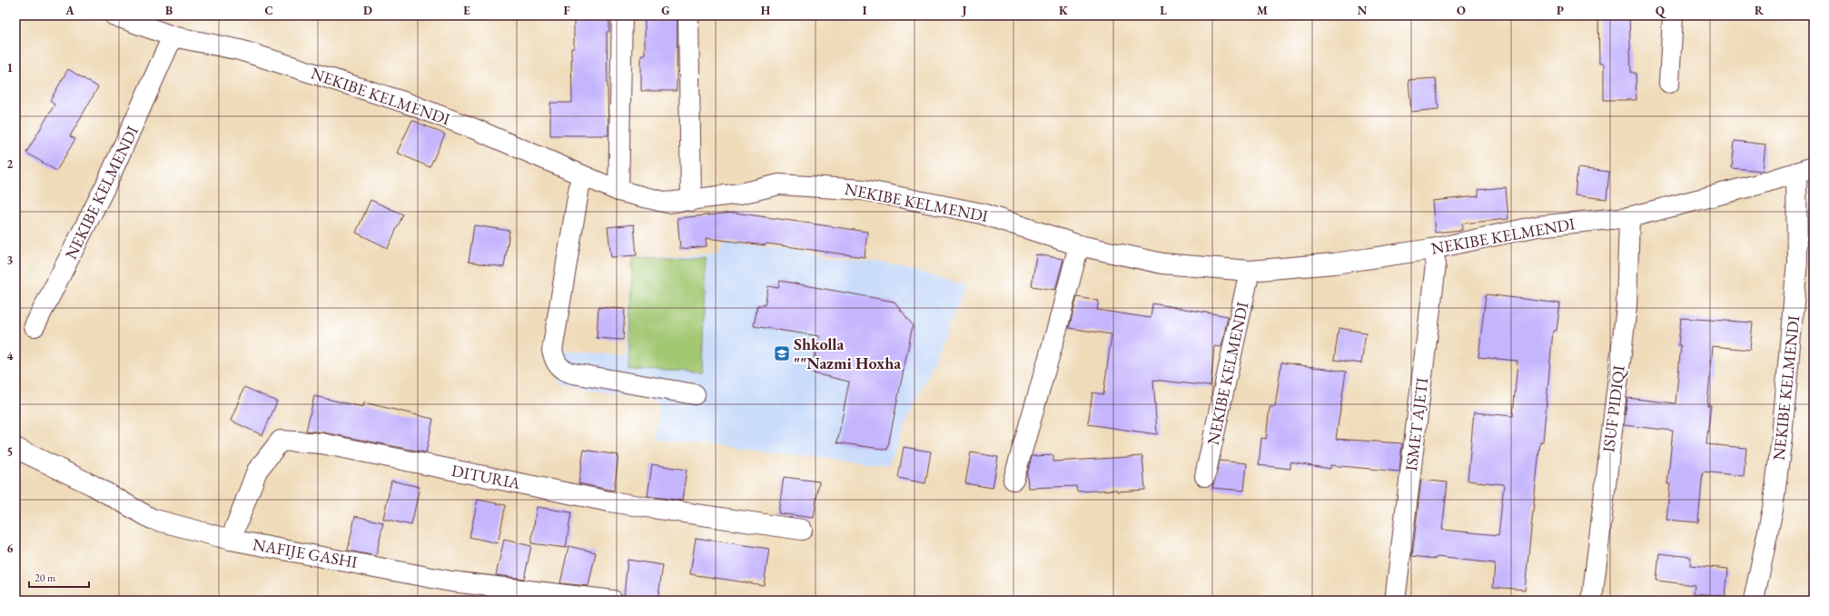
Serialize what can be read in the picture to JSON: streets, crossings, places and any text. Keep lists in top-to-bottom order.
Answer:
{
  "streets": {
    "street": [
      "NEKIBE KELMENDI",
      "ISUF PIDIQI",
      "ISMET AJETI",
      "DITURIA",
      "NAFIJE GASHI"
    ]
  },
  "crossings": [
    ["NEKIBE KELMENDI", "ISUF PIDIQI"],
    ["NEKIBE KELMENDI", "ISMET AJETI"],
    ["DITURIA", "NAFIJE GASHI"]
  ],
  "places": {
    "school or university": ["Shkolla \"\"Nazmi Hoxha"]
  },
  "scale_bar": "20 m",
  "grid": {
    "columns": [
      "A",
      "B",
      "C",
      "D",
      "E",
      "F",
      "G",
      "H",
      "I",
      "J",
      "K",
      "L",
      "M",
      "N",
      "O",
      "P",
      "Q",
      "R"
    ],
    "rows": [
      "1",
      "2",
      "3",
      "4",
      "5",
      "6"
    ]
  }
}
